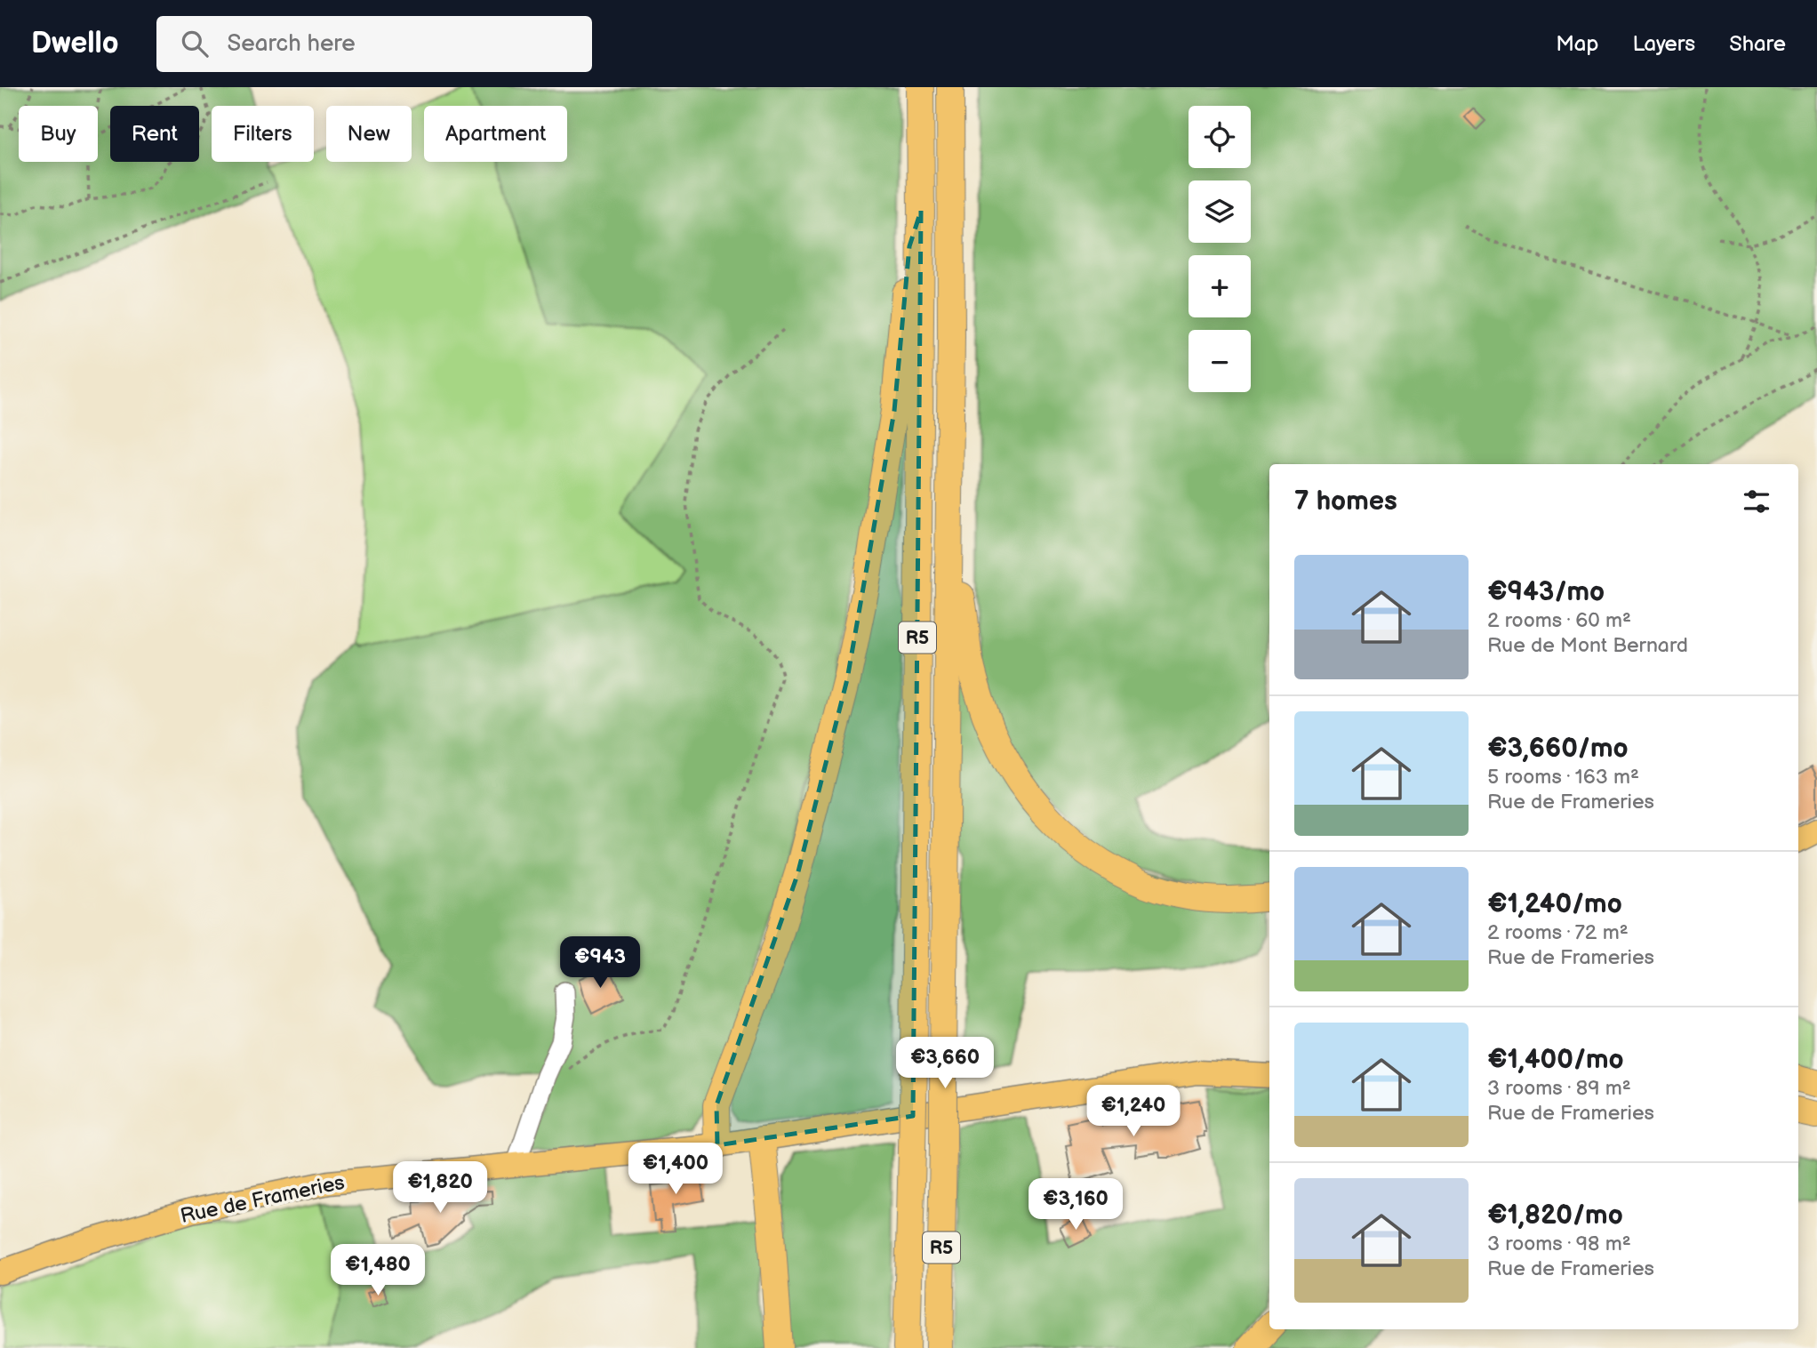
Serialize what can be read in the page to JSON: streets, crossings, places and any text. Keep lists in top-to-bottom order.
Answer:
{
  "streets": {
    "highway": ["R5"],
    "main road": ["Rue de Frameries"]
  },
  "page": {
    "header": "Dwello",
    "search": "Search here",
    "nav": ["Map", "Layers", "Share"],
    "map_buttons": ["+", "−"],
    "chip": [
      "Buy",
      "Rent",
      "Filters",
      "New",
      "Apartment"
    ],
    "heading": "7 homes",
    "list": [
      {
        "name": "€943/mo",
        "note": "2 rooms · 60 m² · Rue de Mont Bernard"
      },
      {
        "name": "€3,660/mo",
        "note": "5 rooms · 163 m² · Rue de Frameries"
      },
      {
        "name": "€1,240/mo",
        "note": "2 rooms · 72 m² · Rue de Frameries"
      },
      {
        "name": "€1,400/mo",
        "note": "3 rooms · 89 m² · Rue de Frameries"
      },
      {
        "name": "€1,820/mo",
        "note": "3 rooms · 98 m² · Rue de Frameries"
      }
    ],
    "price": [
      "€943",
      "€3,660",
      "€1,240",
      "€1,400",
      "€1,820",
      "€3,160",
      "€1,480"
    ]
  }
}
